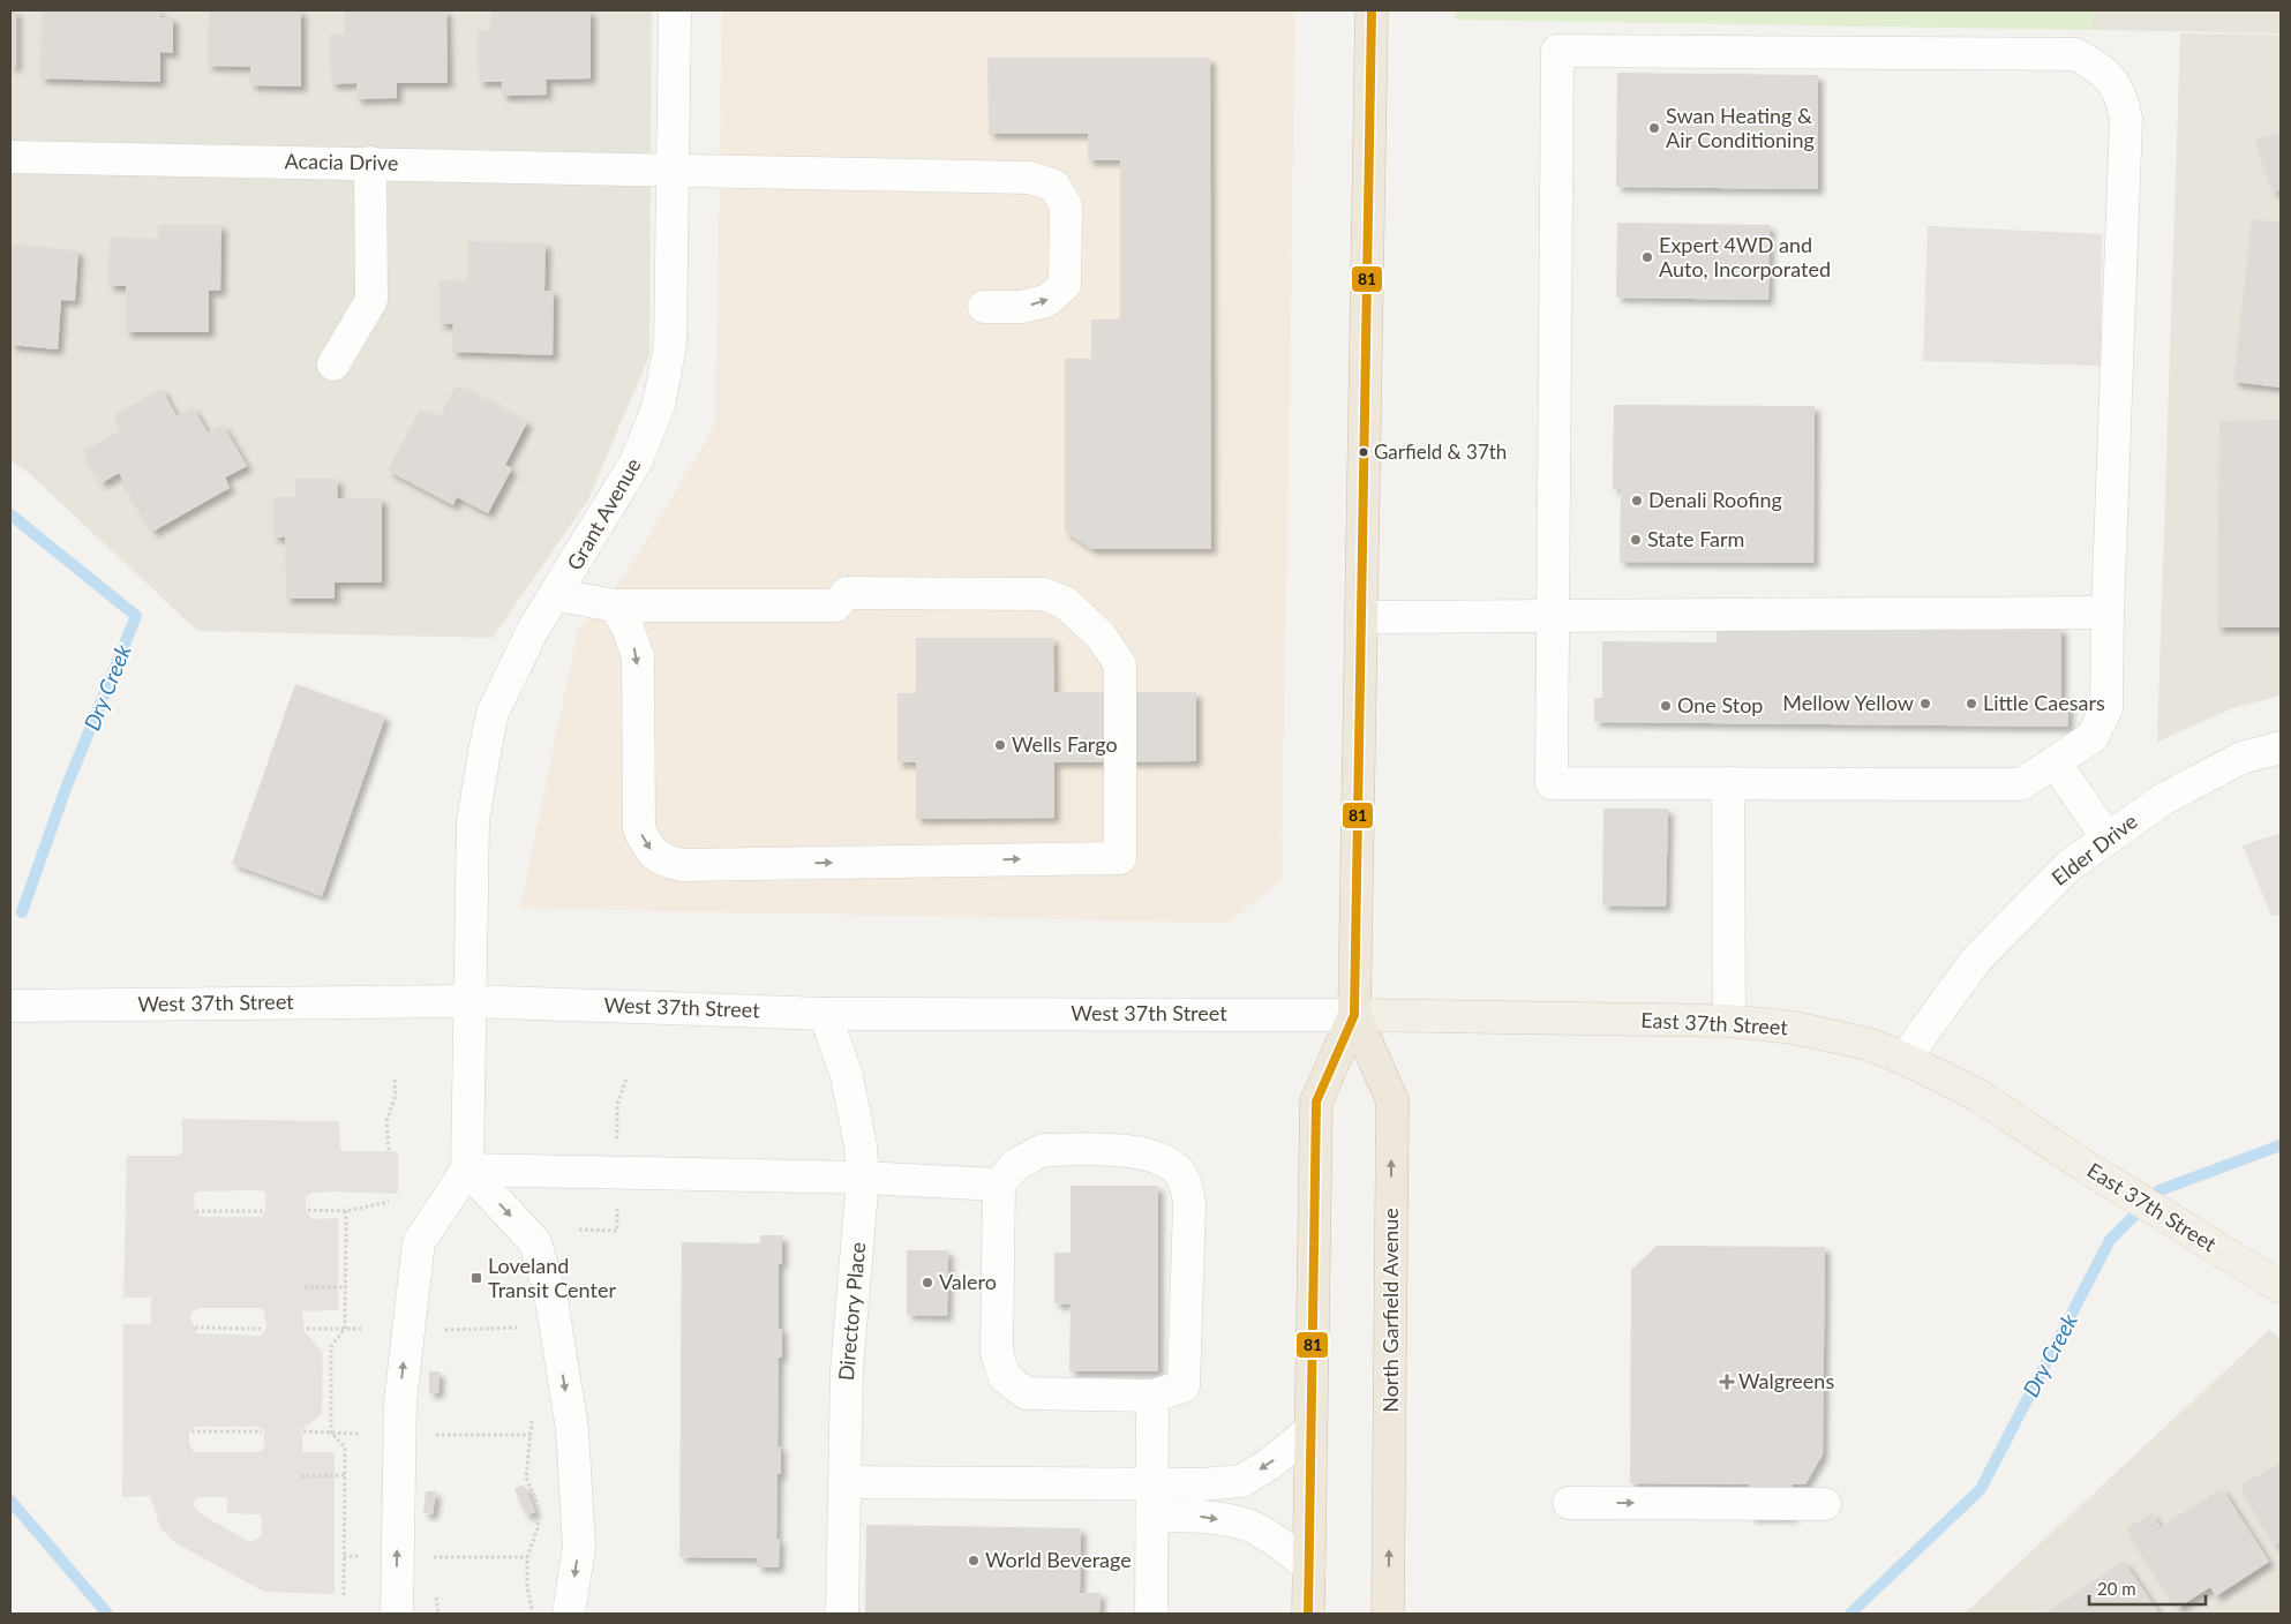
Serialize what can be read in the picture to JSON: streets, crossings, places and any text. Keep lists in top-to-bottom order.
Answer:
{
  "streets": {
    "highway": ["North Garfield Avenue"],
    "main road": ["East 37th Street"],
    "street": [
      "Acacia Drive",
      "Grant Avenue",
      "Elder Drive",
      "West 37th Street",
      "Directory Place"
    ]
  },
  "crossings": [
    ["Acacia Drive", "Grant Avenue"],
    ["Grant Avenue", "West 37th Street"],
    ["Elder Drive", "East 37th Street"],
    ["West 37th Street", "East 37th Street"],
    ["West 37th Street", "North Garfield Avenue"],
    ["West 37th Street", "Directory Place"],
    ["East 37th Street", "North Garfield Avenue"]
  ],
  "water": ["Dry Creek"],
  "places": {
    "other": [
      "Swan Heating & Air Conditioning",
      "Expert 4WD and Auto, Incorporated",
      "Garfield & 37th",
      "Denali Roofing",
      "State Farm",
      "Mellow Yellow",
      "Little Caesars",
      "One Stop",
      "Wells Fargo",
      "Valero",
      "World Beverage"
    ],
    "transit": ["Loveland Transit Center"],
    "health": ["Walgreens"]
  },
  "lines": ["transit line 81"],
  "scale_bar": "20 m"
}
